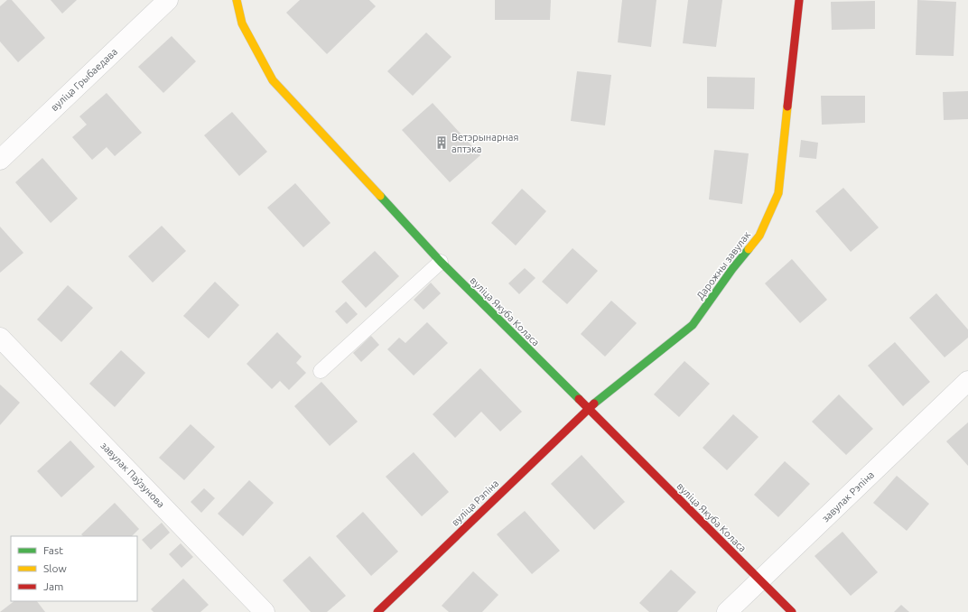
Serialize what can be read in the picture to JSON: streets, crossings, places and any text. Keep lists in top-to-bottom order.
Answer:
{
  "streets": {
    "main road": ["Дарожны завулак", "вуліца Якуба Коласа", "вуліца Рэпіна"],
    "street": ["вуліца Грыбаедава", "завулак Паўзунова", "завулак Рэпіна"]
  },
  "crossings": [
    ["Дарожны завулак", "вуліца Якуба Коласа"],
    ["Дарожны завулак", "вуліца Рэпіна"],
    ["вуліца Якуба Коласа", "завулак Рэпіна"],
    ["вуліца Якуба Коласа", "вуліца Рэпіна"]
  ],
  "places": {
    "building": ["Ветэрынарная аптэка"]
  },
  "legend": ["Fast", "Slow", "Jam"]
}
